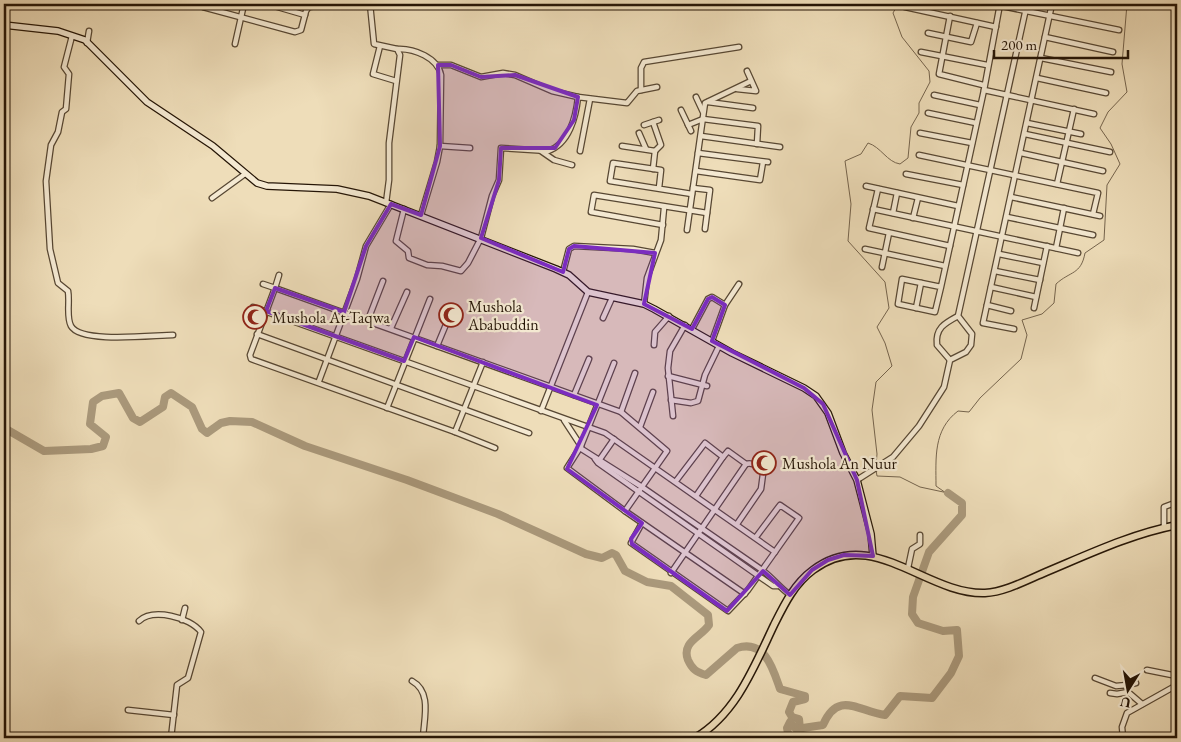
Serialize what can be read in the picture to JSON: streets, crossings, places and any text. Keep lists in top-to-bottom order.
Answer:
{
  "places": {
    "mosque": ["Mushola Ababuddin", "Mushola At-Taqwa", "Mushola An Nuur"]
  },
  "scale_bar": "200 m",
  "north": "bottom"
}
